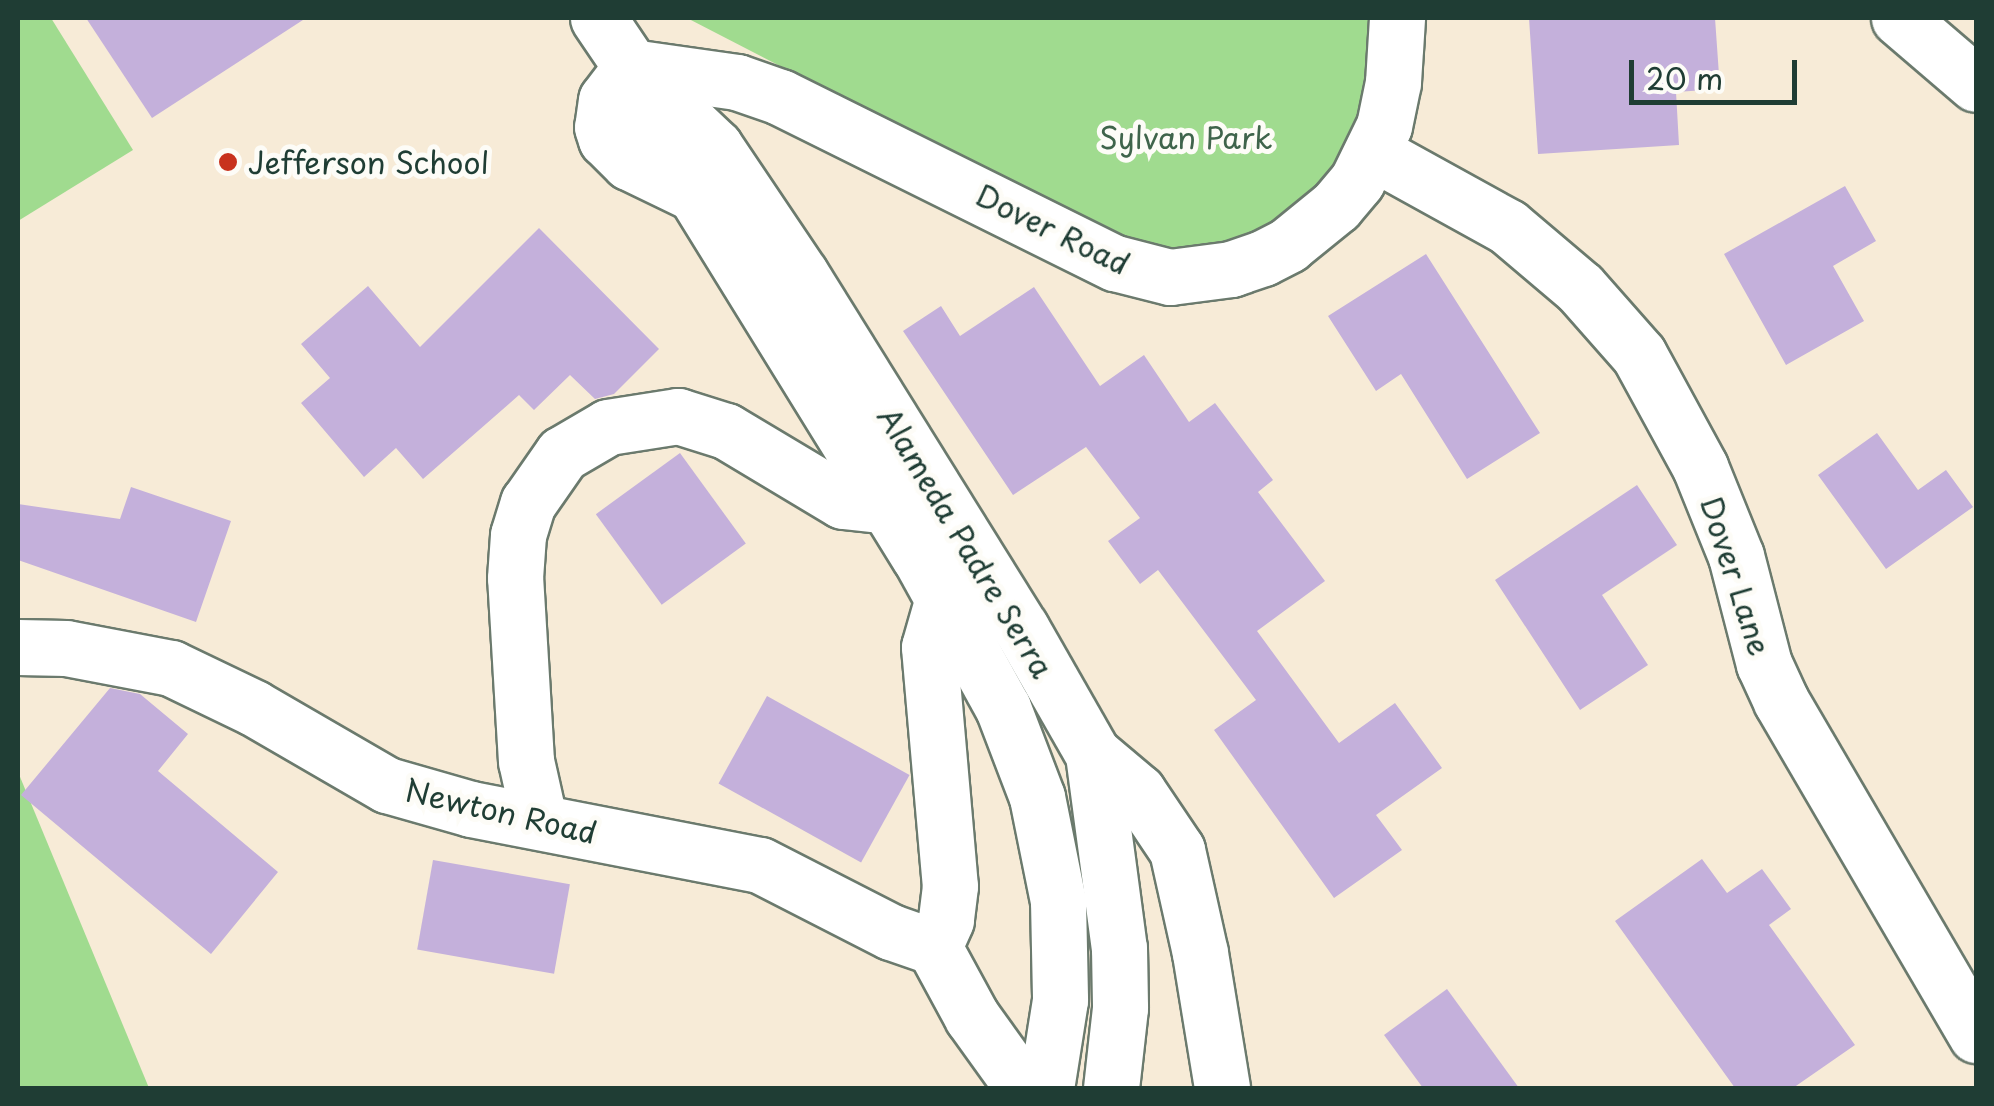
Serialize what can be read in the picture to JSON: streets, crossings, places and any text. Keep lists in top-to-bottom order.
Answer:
{
  "streets": {
    "street": [
      "Dover Road",
      "Alameda Padre Serra",
      "Dover Lane",
      "Newton Road"
    ]
  },
  "crossings": [
    ["Dover Road", "Alameda Padre Serra"],
    ["Dover Road", "Dover Lane"]
  ],
  "parks": ["Sylvan Park"],
  "places": ["Jefferson School"],
  "scale_bar": "20 m"
}
